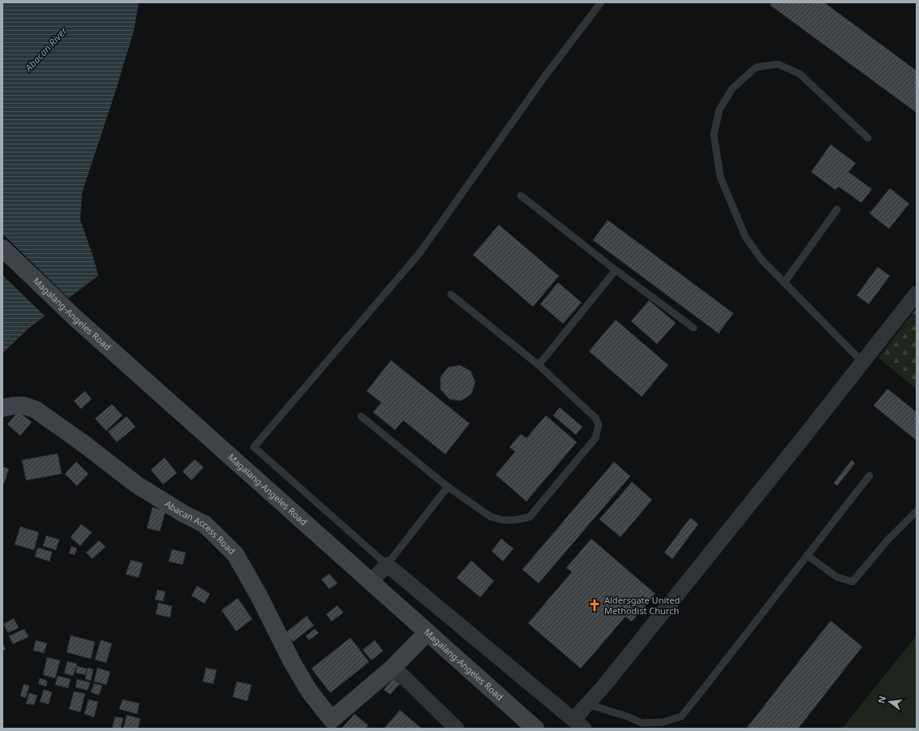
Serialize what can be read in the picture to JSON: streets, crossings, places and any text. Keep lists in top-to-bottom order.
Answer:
{
  "streets": {
    "main road": ["Magalang-Angeles Road", "Abacan Access Road"]
  },
  "water": ["Abacan River"],
  "places": {
    "church": ["Aldersgate United Methodist Church"]
  },
  "north": "left"
}
